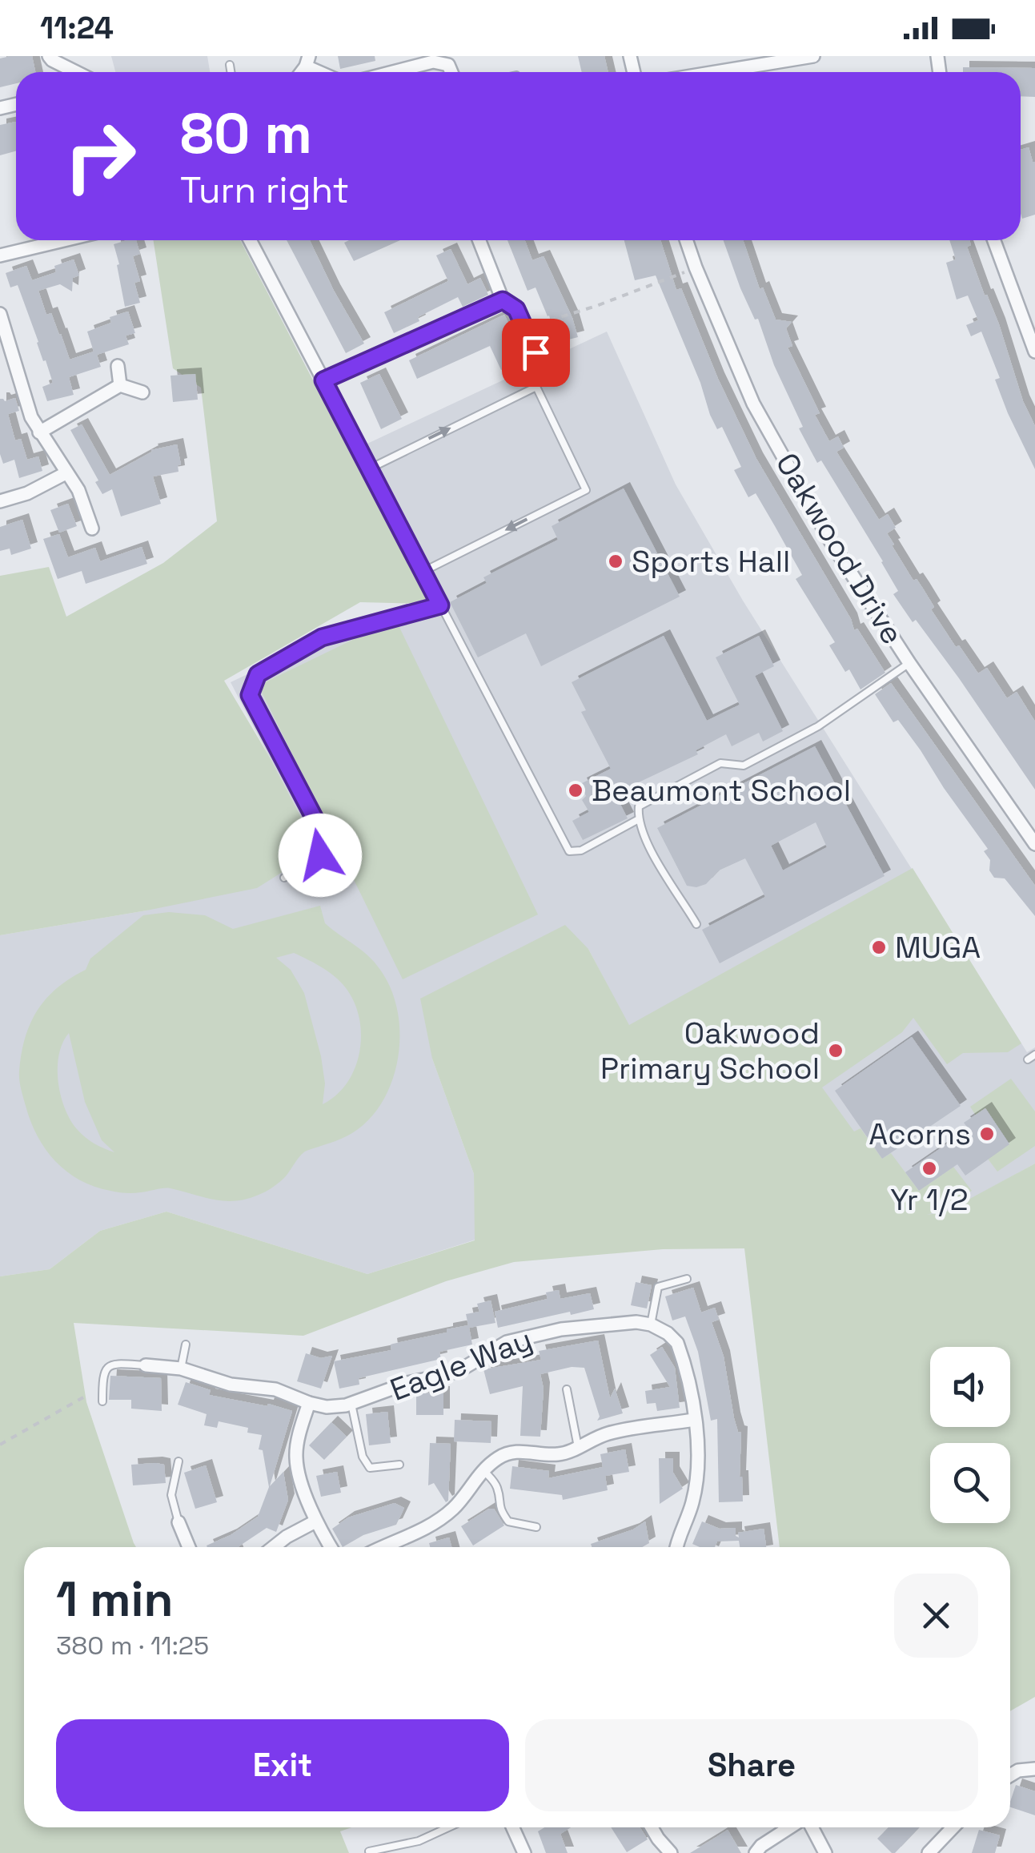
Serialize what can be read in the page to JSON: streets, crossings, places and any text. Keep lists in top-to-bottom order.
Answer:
{
  "streets": {
    "street": ["Oakwood Drive", "Eagle Way"]
  },
  "places": [
    "Sports Hall",
    "Beaumont School",
    "MUGA",
    "Oakwood Primary School",
    "Acorns",
    "Yr 1/2"
  ],
  "page": {
    "status": "11:24",
    "turn": ["80 m", "Turn right"],
    "heading": ["1 min", "380 m · 11:25"],
    "buttons": ["Exit", "Share"]
  }
}
